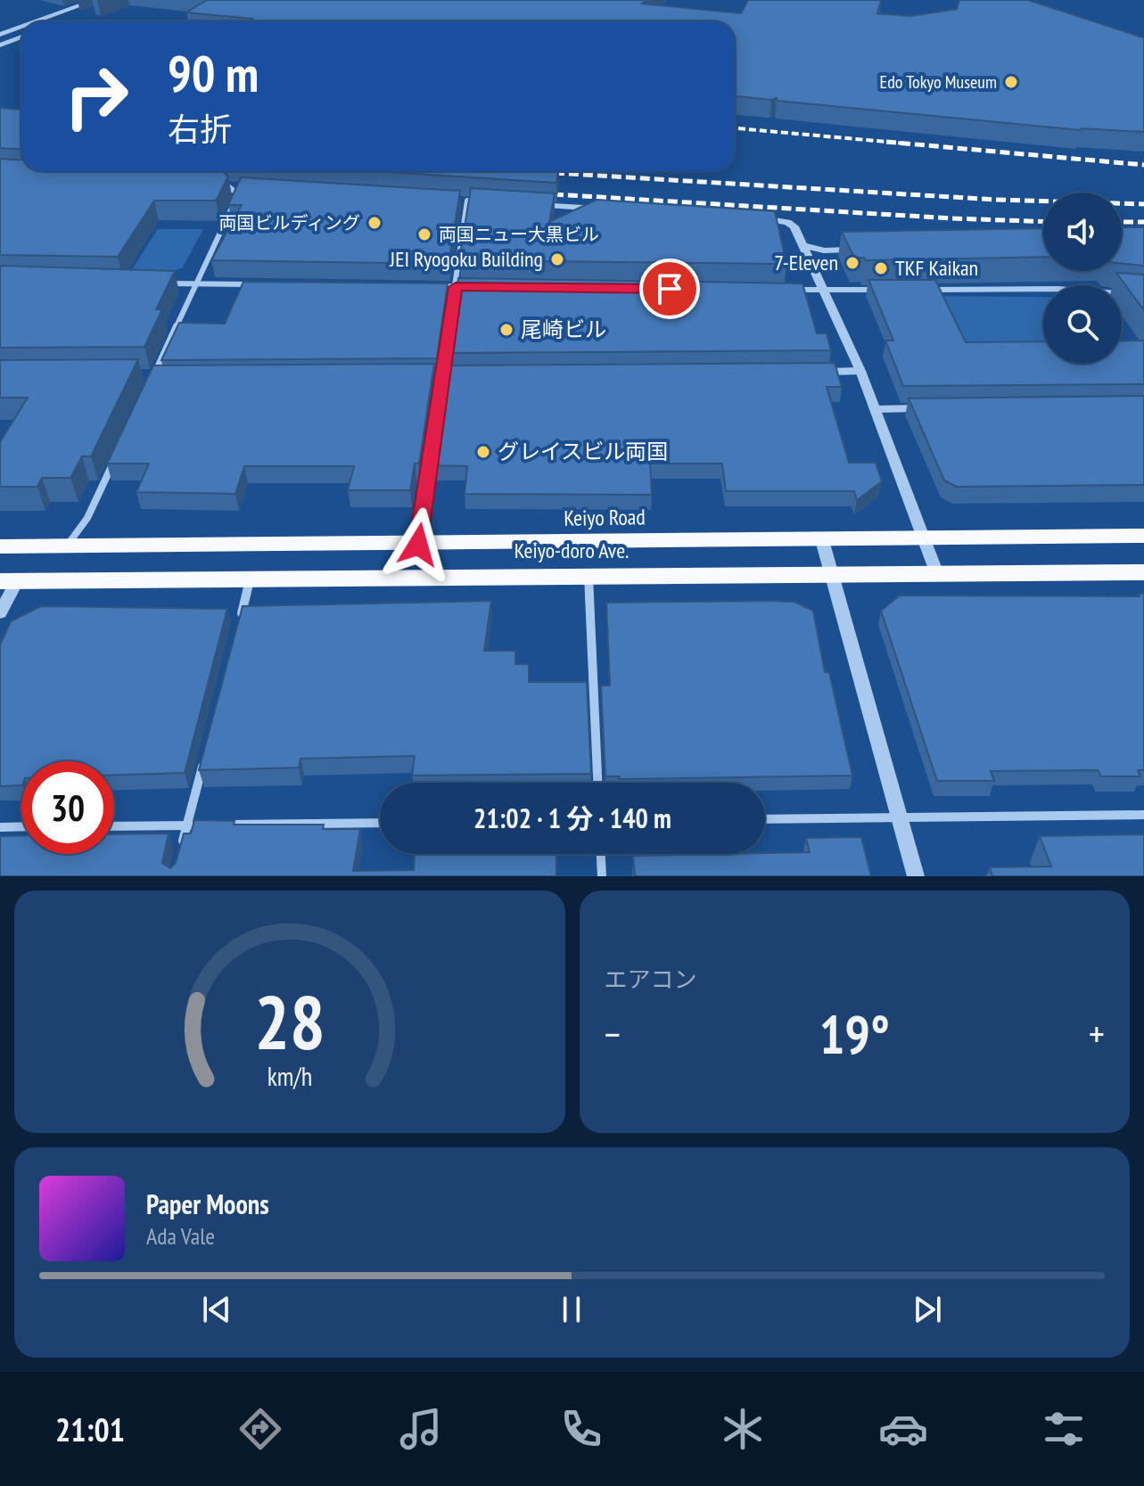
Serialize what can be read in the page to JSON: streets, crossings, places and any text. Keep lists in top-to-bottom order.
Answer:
{
  "streets": {
    "highway": ["Keiyo Road", "Keiyo-doro Ave."]
  },
  "places": [
    "Edo Tokyo Museum",
    "両国ビルディング",
    "両国ニュー大黒ビル",
    "JEI Ryogoku Building",
    "7-Eleven",
    "TKF Kaikan",
    "尾崎ビル",
    "グレイスビル両国"
  ],
  "page": {
    "turn": ["90 m", "右折"],
    "limit": "30",
    "trip": "21:02 · 1 分 · 140 m",
    "tile": "エアコン",
    "heat": ["−", "19°", "+"],
    "song": ["Paper Moons", "Ada Vale"],
    "tabs": "21:01",
    "gauge": ["28", "km/h"]
  }
}
